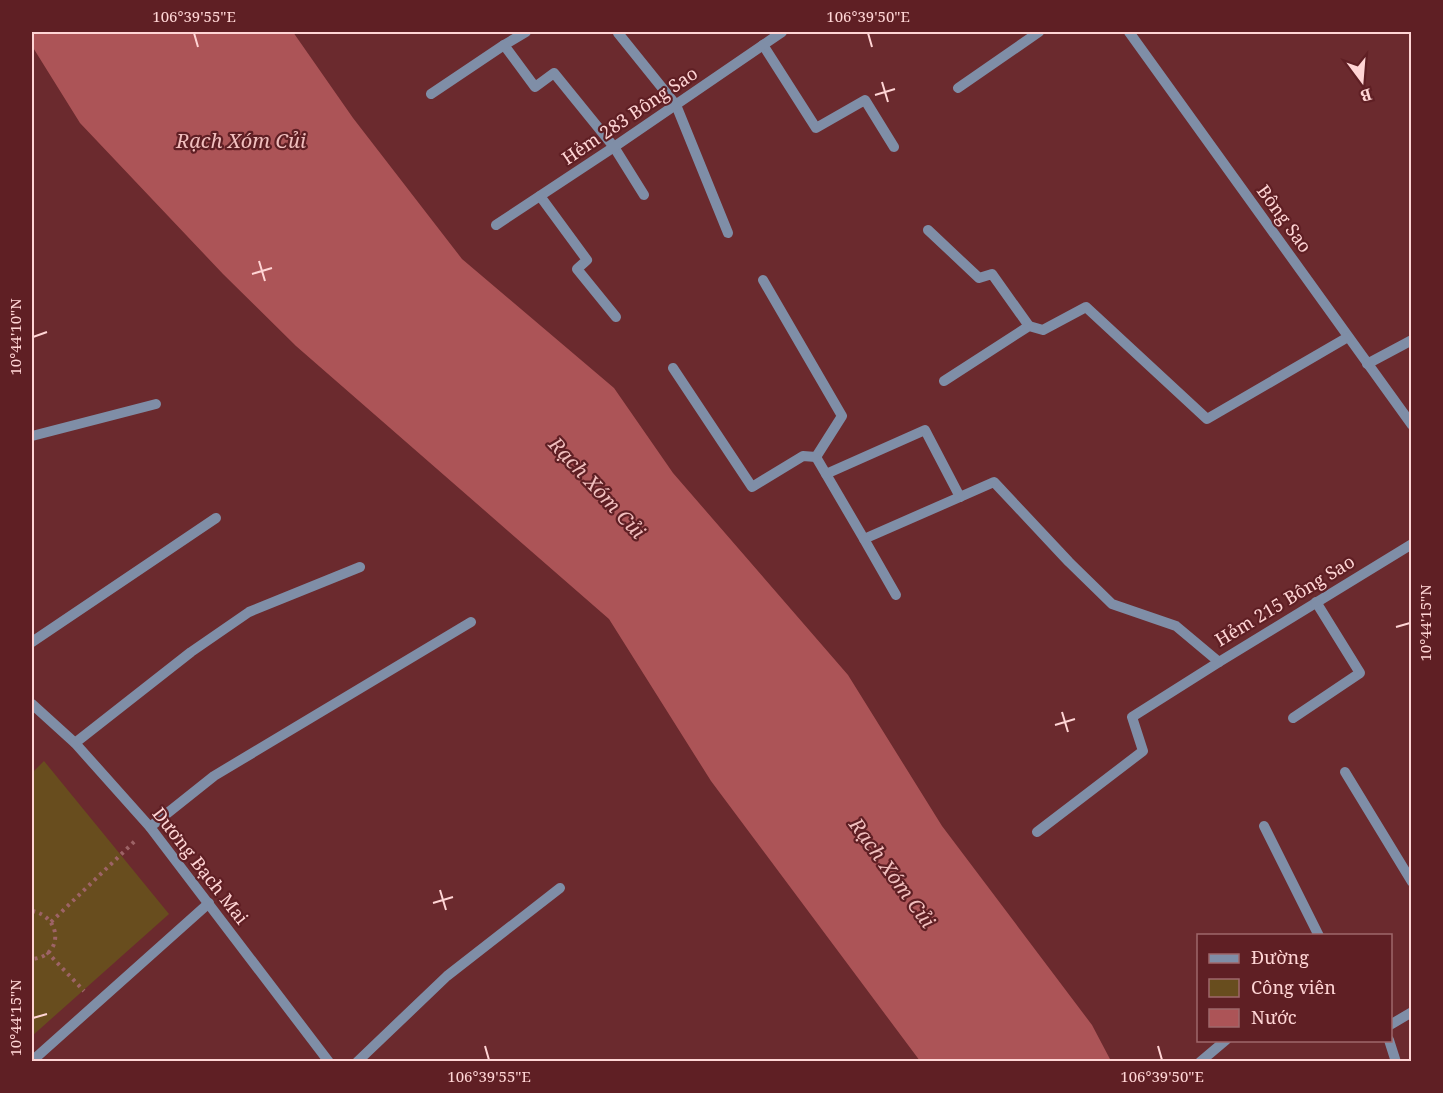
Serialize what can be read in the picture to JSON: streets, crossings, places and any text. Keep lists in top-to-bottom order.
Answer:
{
  "streets": {
    "street": [
      "Hẻm 283 Bông Sao",
      "Bông Sao",
      "Hẻm 215 Bông Sao",
      "Dương Bạch Mai"
    ]
  },
  "water": ["Rạch Xóm Củi"],
  "legend": ["Đường", "Công viên", "Nước"],
  "north": "bottom",
  "coordinates": [
    "106°39'55\"E",
    "106°39'50\"E",
    "10°44'10\"N",
    "10°44'15\"N"
  ]
}
